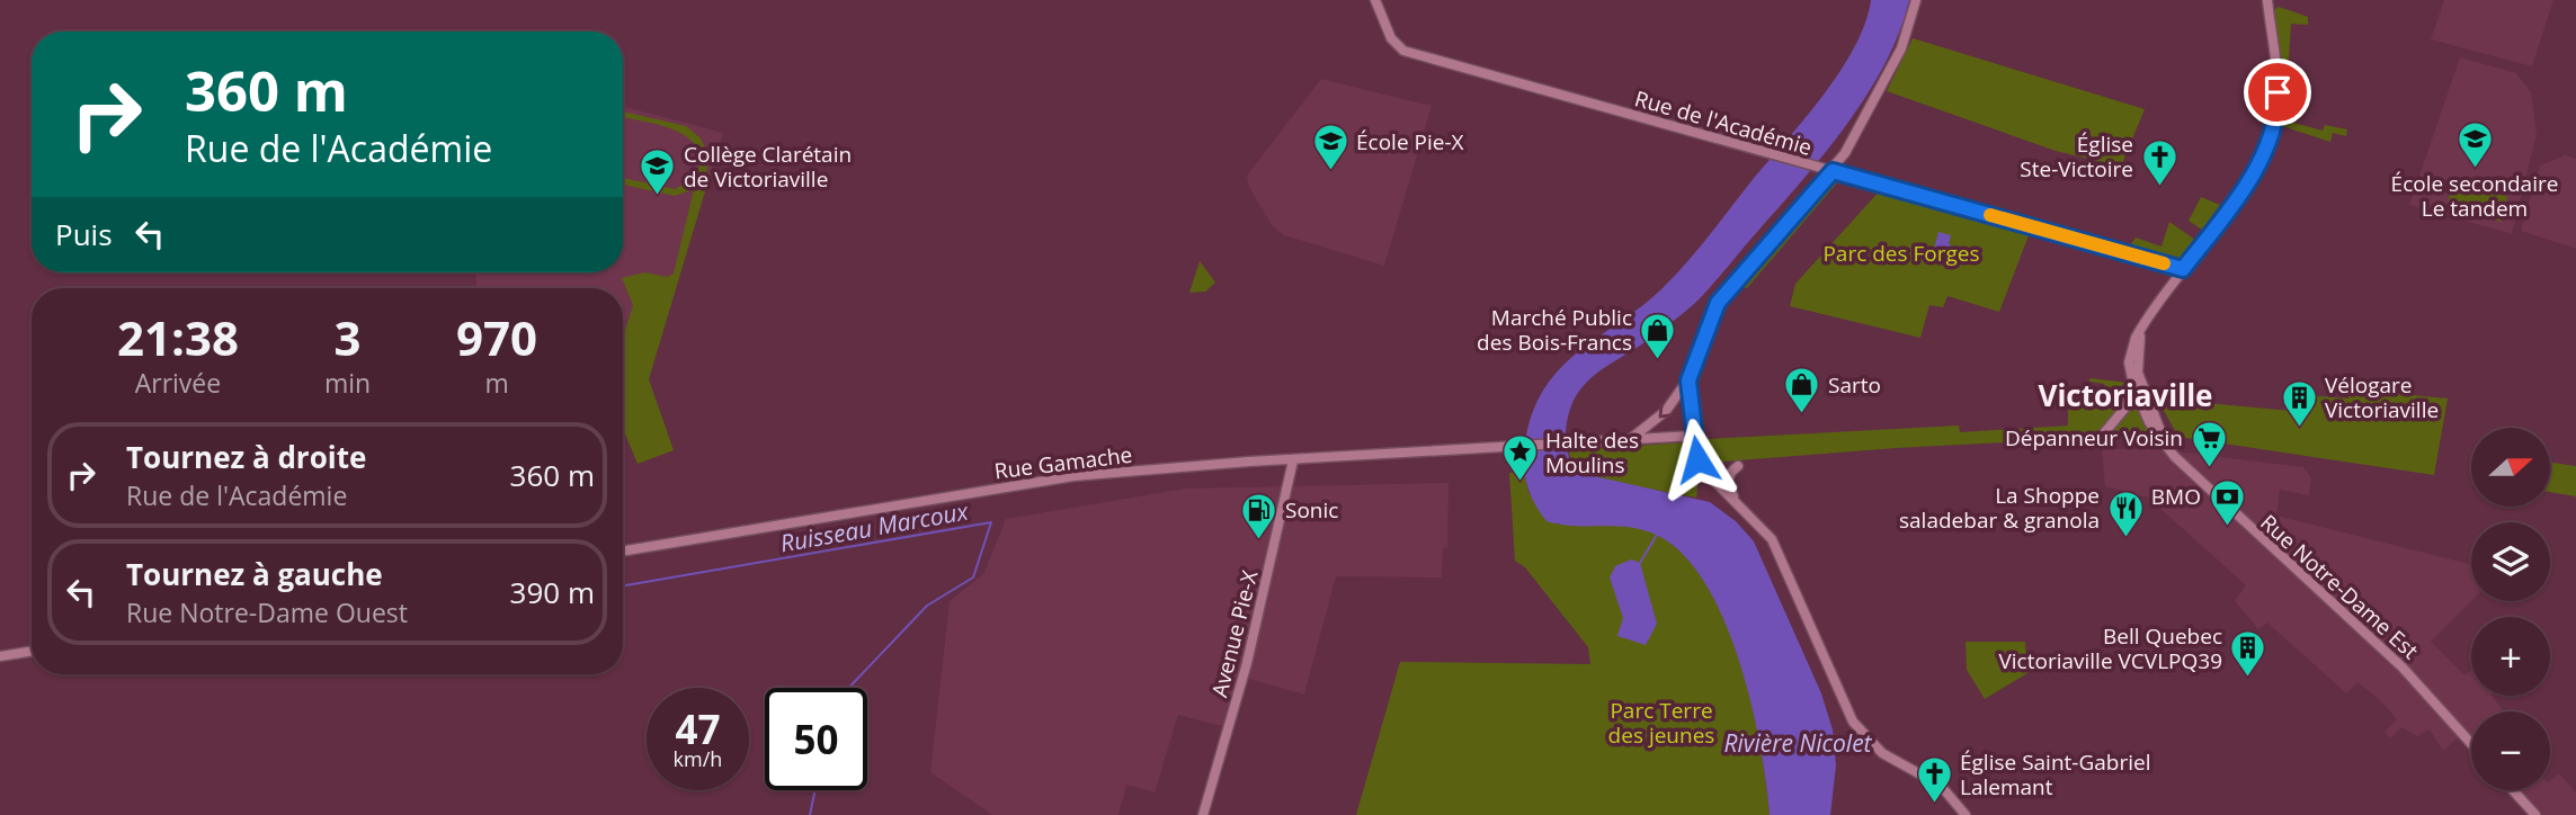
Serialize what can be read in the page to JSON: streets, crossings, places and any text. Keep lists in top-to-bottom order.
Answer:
{
  "streets": {
    "street": [
      "Rue de l'Académie",
      "Rue Gamache",
      "Rue Notre-Dame Est",
      "Avenue Pie-X"
    ]
  },
  "crossings": [
    ["Rue Gamache", "Avenue Pie-X"]
  ],
  "districts": ["Victoriaville"],
  "water": ["Ruisseau Marcoux", "Rivière Nicolet"],
  "parks": ["Parc des Forges", "Parc Terre des jeunes"],
  "places": {
    "school or university": ["École secondaire Le tandem", "École Pie-X", "Collège Clarétain de Victoriaville"],
    "church": ["Église Ste-Victoire", "Église Saint-Gabriel Lalemant"],
    "shop": ["Marché Public des Bois-Francs", "Sarto"],
    "building": ["Vélogare Victoriaville", "Bell Quebec Victoriaville VCVLPQ39"],
    "supermarket": ["Dépanneur Voisin"],
    "place": ["Halte des Moulins"],
    "bank": ["BMO"],
    "restaurant": ["La Shoppe saladebar & granola"],
    "fuel station": ["Sonic"]
  },
  "north": "right",
  "page": {
    "turn": ["360 m", "Rue de l'Académie"],
    "then": "Puis",
    "eta": [
      "21:38",
      "Arrivée",
      "3",
      "min",
      "970",
      "m"
    ],
    "list": [
      {
        "name": "Tournez à droite",
        "note": "Rue de l'Académie",
        "value": "360 m"
      },
      {
        "name": "Tournez à gauche",
        "note": "Rue Notre-Dame Ouest",
        "value": "390 m"
      }
    ],
    "map_buttons": ["+", "−"],
    "speed": "47 km/h",
    "limit": "50"
  }
}
